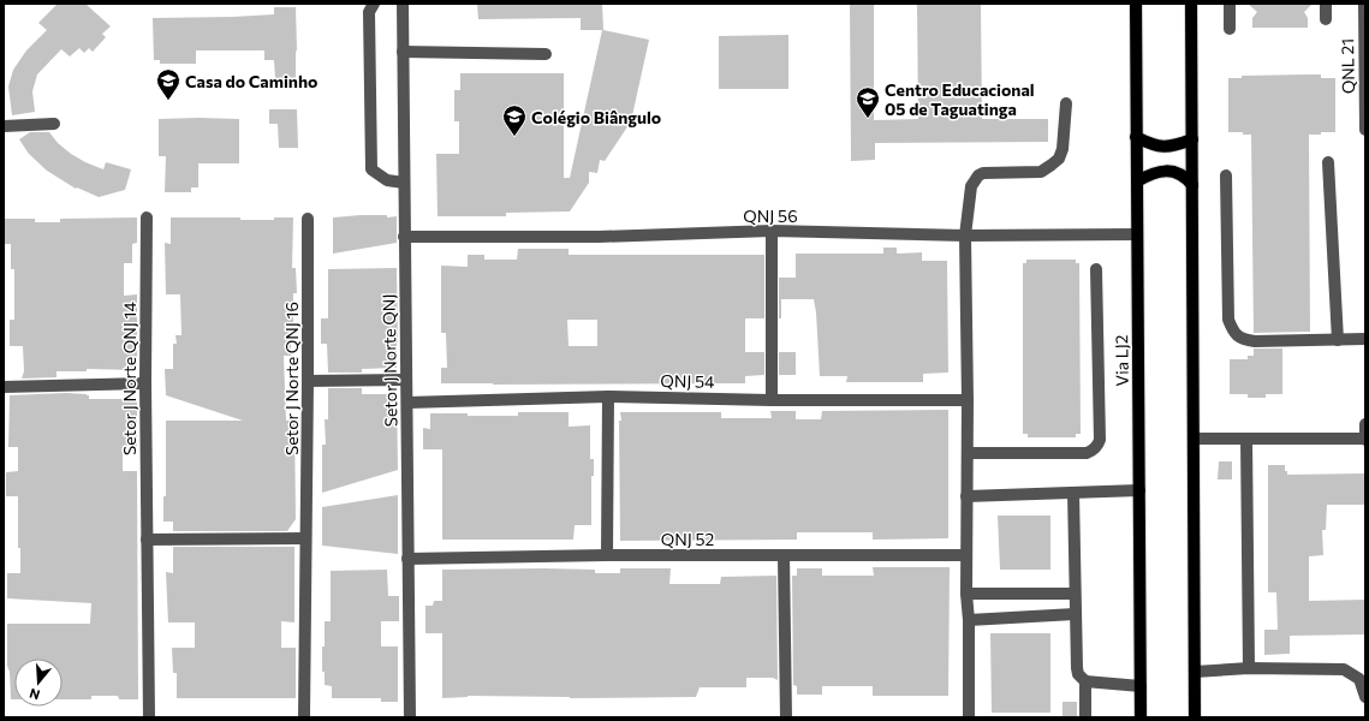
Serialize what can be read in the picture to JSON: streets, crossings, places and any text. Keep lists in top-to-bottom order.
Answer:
{
  "streets": {
    "main road": ["Via LJ2"],
    "street": [
      "QNL 21",
      "QNJ 56",
      "Setor J Norte QNJ",
      "Setor J Norte QNJ 14",
      "Setor J Norte QNJ 16",
      "QNJ 54",
      "QNJ 52"
    ]
  },
  "crossings": [
    ["QNJ 56", "Setor J Norte QNJ"],
    ["QNJ 56", "Via LJ2"],
    ["Setor J Norte QNJ", "QNJ 54"],
    ["Setor J Norte QNJ", "QNJ 52"]
  ],
  "places": {
    "school or university": ["Casa do Caminho", "Centro Educacional 05 de Taguatinga", "Colégio Biângulo"]
  },
  "north": "bottom"
}
